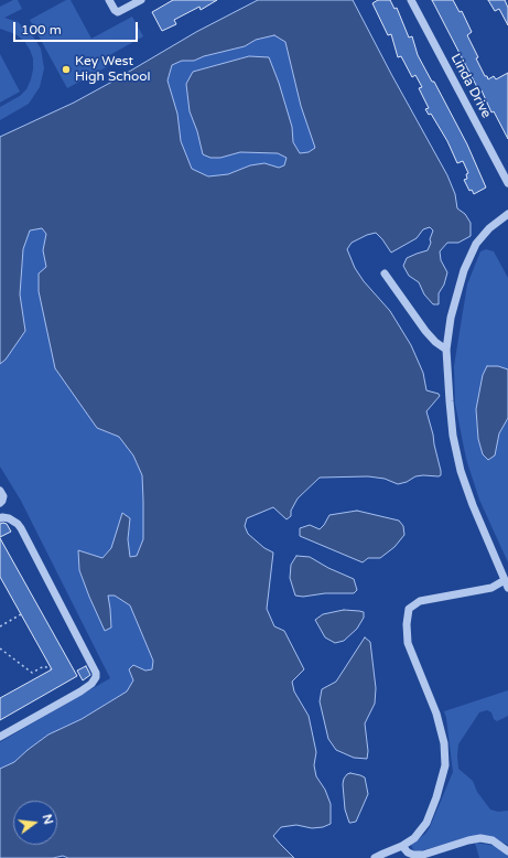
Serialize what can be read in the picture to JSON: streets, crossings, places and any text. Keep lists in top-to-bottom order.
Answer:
{
  "streets": {
    "street": ["Linda Drive"]
  },
  "places": ["Key West High School"],
  "scale_bar": "100 m",
  "north": "right"
}
